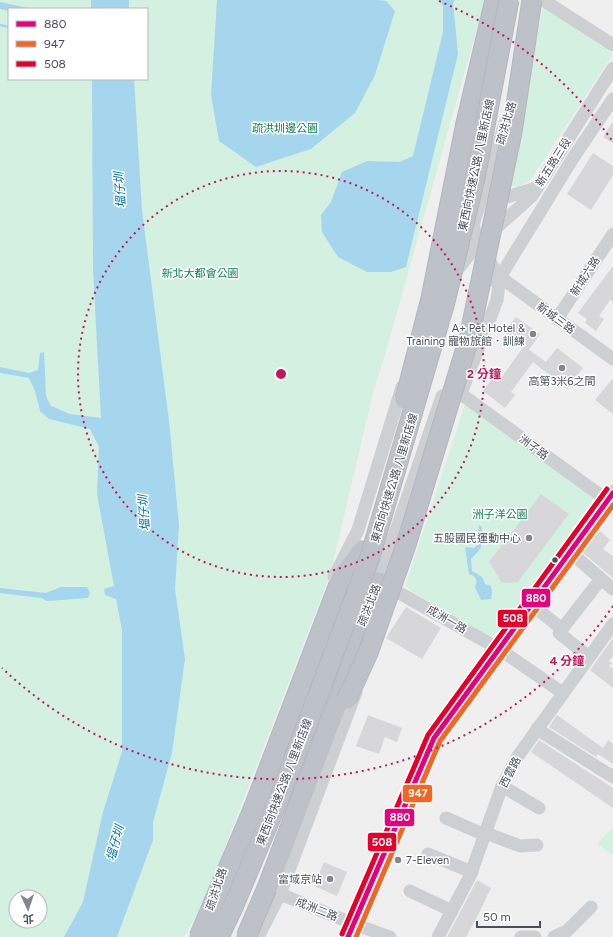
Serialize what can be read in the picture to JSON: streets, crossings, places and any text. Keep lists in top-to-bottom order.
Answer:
{
  "streets": {
    "highway": ["東西向快速公路 八里新店線"],
    "street": [
      "疏洪北路",
      "新五路三段",
      "新城六路",
      "新城三路",
      "洲子路",
      "成洲一路",
      "西雲路",
      "成洲二路"
    ]
  },
  "crossings": [
    ["疏洪北路", "新五路三段"],
    ["疏洪北路", "新城三路"],
    ["疏洪北路", "洲子路"],
    ["疏洪北路", "成洲一路"],
    ["新五路三段", "新城三路"],
    ["新城六路", "新城三路"],
    ["成洲一路", "西雲路"]
  ],
  "water": ["塭仔圳"],
  "parks": ["疏洪圳邊公園", "新北大都會公園", "洲子洋公園"],
  "places": [
    "A+ Pet Hotel & Training 寵物旅館．訓練",
    "高第3米6之間",
    "五股國民運動中心",
    "7-Eleven",
    "富域京站"
  ],
  "lines": ["transit line 508", "transit line 880", "transit line 947"],
  "legend": ["880", "947", "508"],
  "scale_bar": "50 m",
  "north": "bottom",
  "rings": ["2 分鐘", "4 分鐘"]
}
